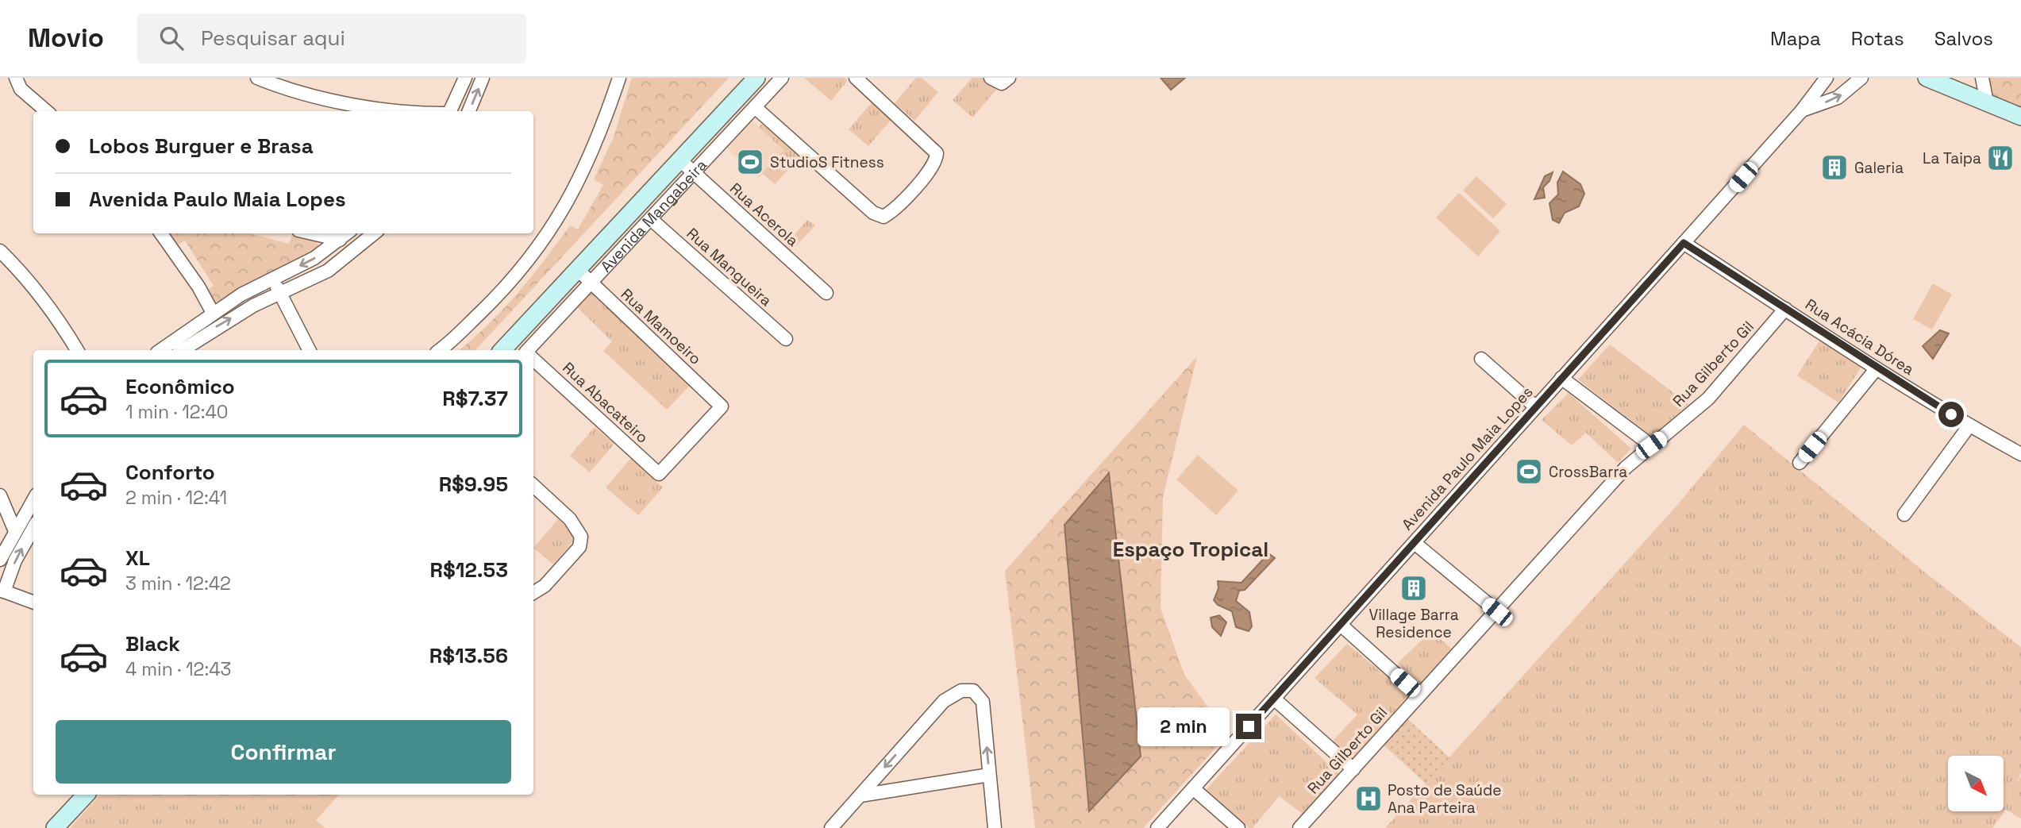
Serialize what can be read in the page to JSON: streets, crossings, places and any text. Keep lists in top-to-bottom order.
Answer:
{
  "streets": {
    "street": [
      "Rua Acerola",
      "Avenida Mangabeira",
      "Rua Mangueira",
      "Rua Mamoeiro",
      "Rua Acácia Dórea",
      "Rua Gilberto Gil",
      "Rua Abacateiro",
      "Avenida Paulo Maia Lopes"
    ]
  },
  "crossings": [
    ["Rua Acerola", "Avenida Mangabeira"],
    ["Avenida Mangabeira", "Rua Mangueira"],
    ["Avenida Mangabeira", "Rua Mamoeiro"],
    ["Rua Mamoeiro", "Rua Abacateiro"],
    ["Rua Acácia Dórea", "Rua Gilberto Gil"],
    ["Rua Acácia Dórea", "Avenida Paulo Maia Lopes"]
  ],
  "districts": ["Espaço Tropical"],
  "places": {
    "restaurant": ["La Taipa"],
    "sports": ["StudioS Fitness", "CrossBarra"],
    "building": ["Galeria", "Village Barra Residence"],
    "hospital": ["Posto de Saúde Ana Parteira"]
  },
  "north": "bottom right",
  "page": {
    "header": "Movio",
    "search": "Pesquisar aqui",
    "nav": ["Mapa", "Rotas", "Salvos"],
    "banner": ["Lobos Burguer e Brasa", "Avenida Paulo Maia Lopes"],
    "list": [
      {
        "name": "Econômico",
        "note": "1 min · 12:40",
        "value": "R$7.37"
      },
      {
        "name": "Conforto",
        "note": "2 min · 12:41",
        "value": "R$9.95"
      },
      {
        "name": "XL",
        "note": "3 min · 12:42",
        "value": "R$12.53"
      },
      {
        "name": "Black",
        "note": "4 min · 12:43",
        "value": "R$13.56"
      }
    ],
    "bubble": "2 min",
    "buttons": "Confirmar"
  }
}
